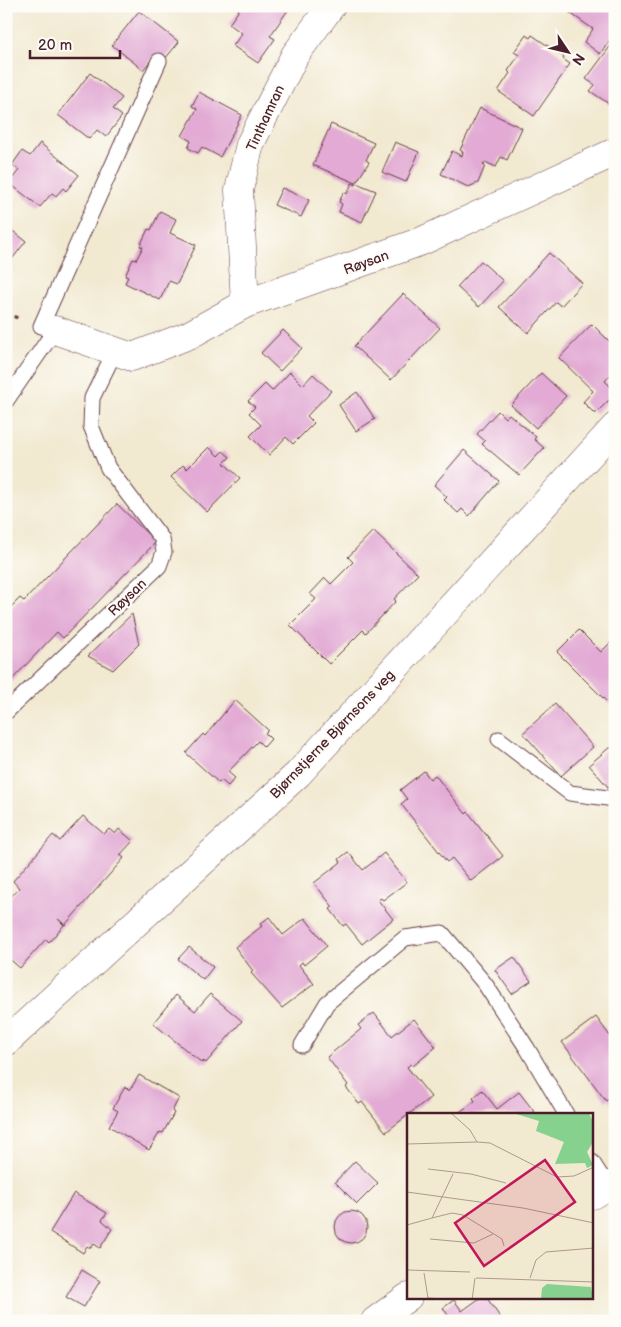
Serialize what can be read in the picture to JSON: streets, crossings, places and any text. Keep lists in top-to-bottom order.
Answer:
{
  "streets": {
    "street": ["Tinthamran", "Røysan", "Bjørnstjerne Bjørnsons veg"]
  },
  "crossings": [
    ["Tinthamran", "Røysan"]
  ],
  "scale_bar": "20 m",
  "north": "bottom right"
}
